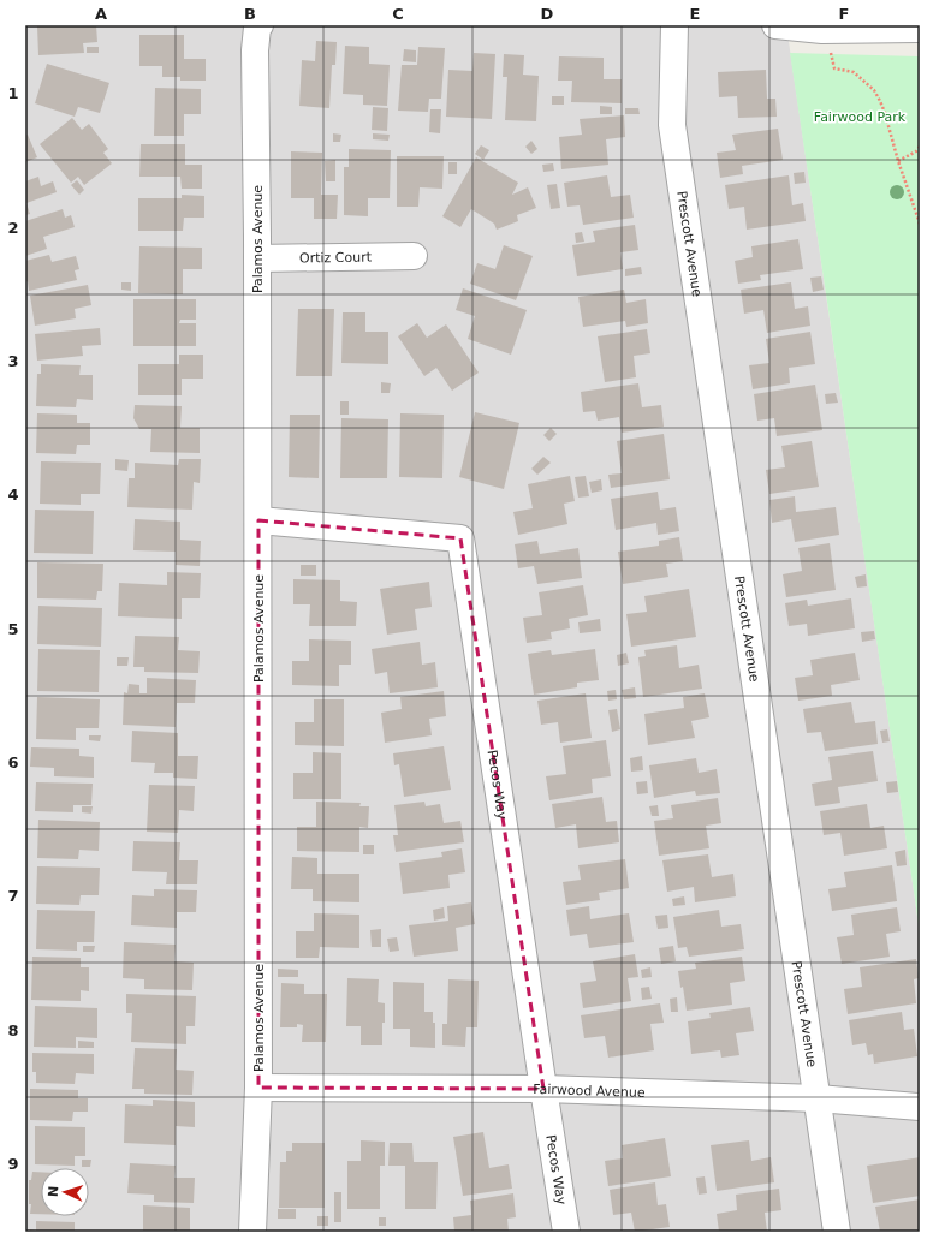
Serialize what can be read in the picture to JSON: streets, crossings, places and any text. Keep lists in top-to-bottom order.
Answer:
{
  "streets": {
    "street": [
      "Palamos Avenue",
      "Prescott Avenue",
      "Ortiz Court",
      "Pecos Way",
      "Fairwood Avenue"
    ]
  },
  "crossings": [
    ["Palamos Avenue", "Ortiz Court"],
    ["Palamos Avenue", "Pecos Way"],
    ["Palamos Avenue", "Fairwood Avenue"],
    ["Prescott Avenue", "Fairwood Avenue"],
    ["Pecos Way", "Fairwood Avenue"]
  ],
  "parks": ["Fairwood Park"],
  "north": "left",
  "grid": {
    "columns": [
      "A",
      "B",
      "C",
      "D",
      "E",
      "F"
    ],
    "rows": [
      "1",
      "2",
      "3",
      "4",
      "5",
      "6",
      "7",
      "8",
      "9"
    ]
  }
}
